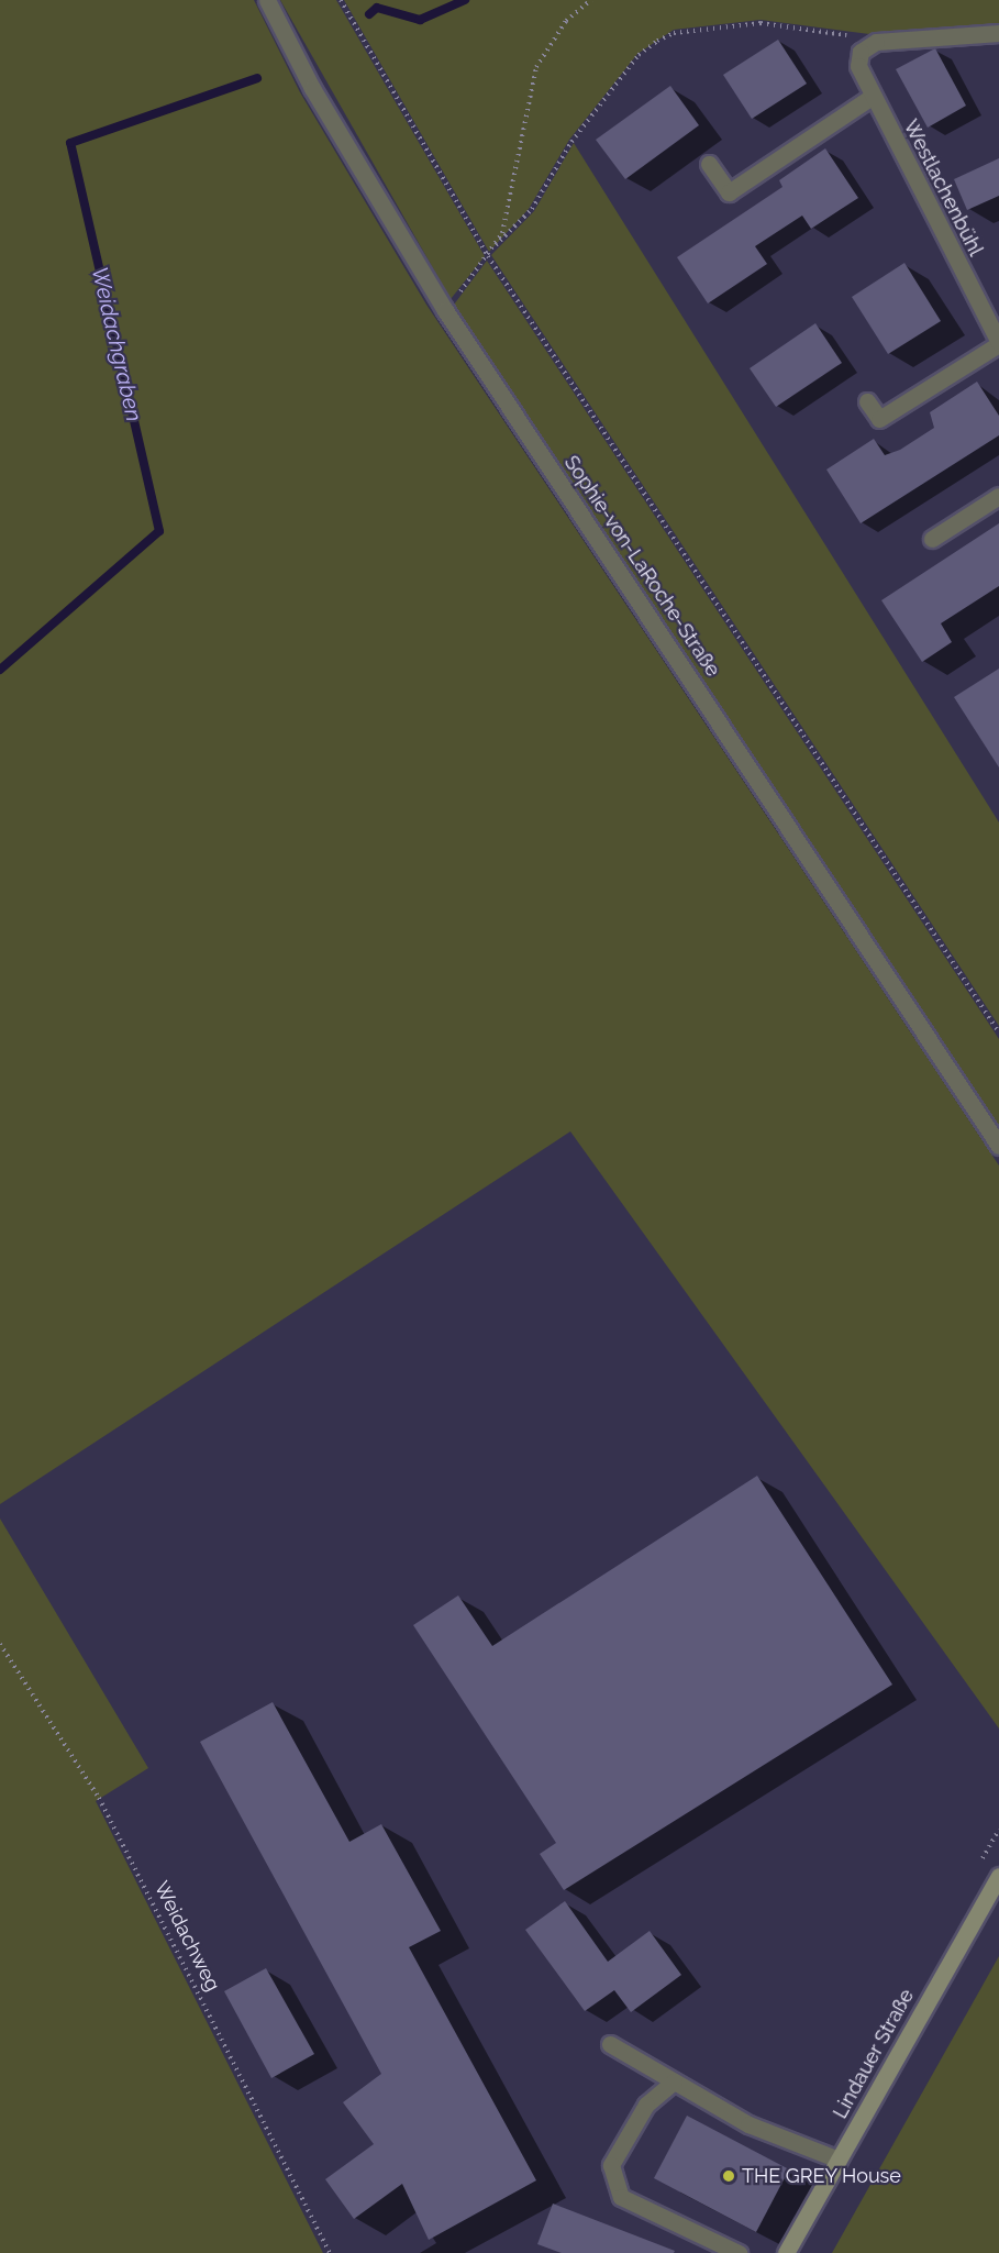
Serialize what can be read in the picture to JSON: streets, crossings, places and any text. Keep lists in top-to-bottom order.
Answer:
{
  "streets": {
    "main road": ["Lindauer Straße"],
    "street": ["Westlachenbühl", "Sophie-von-LaRoche-Straße"],
    "path": ["Weidachweg"]
  },
  "water": ["Weidachgraben"],
  "places": ["THE GREY House"]
}
